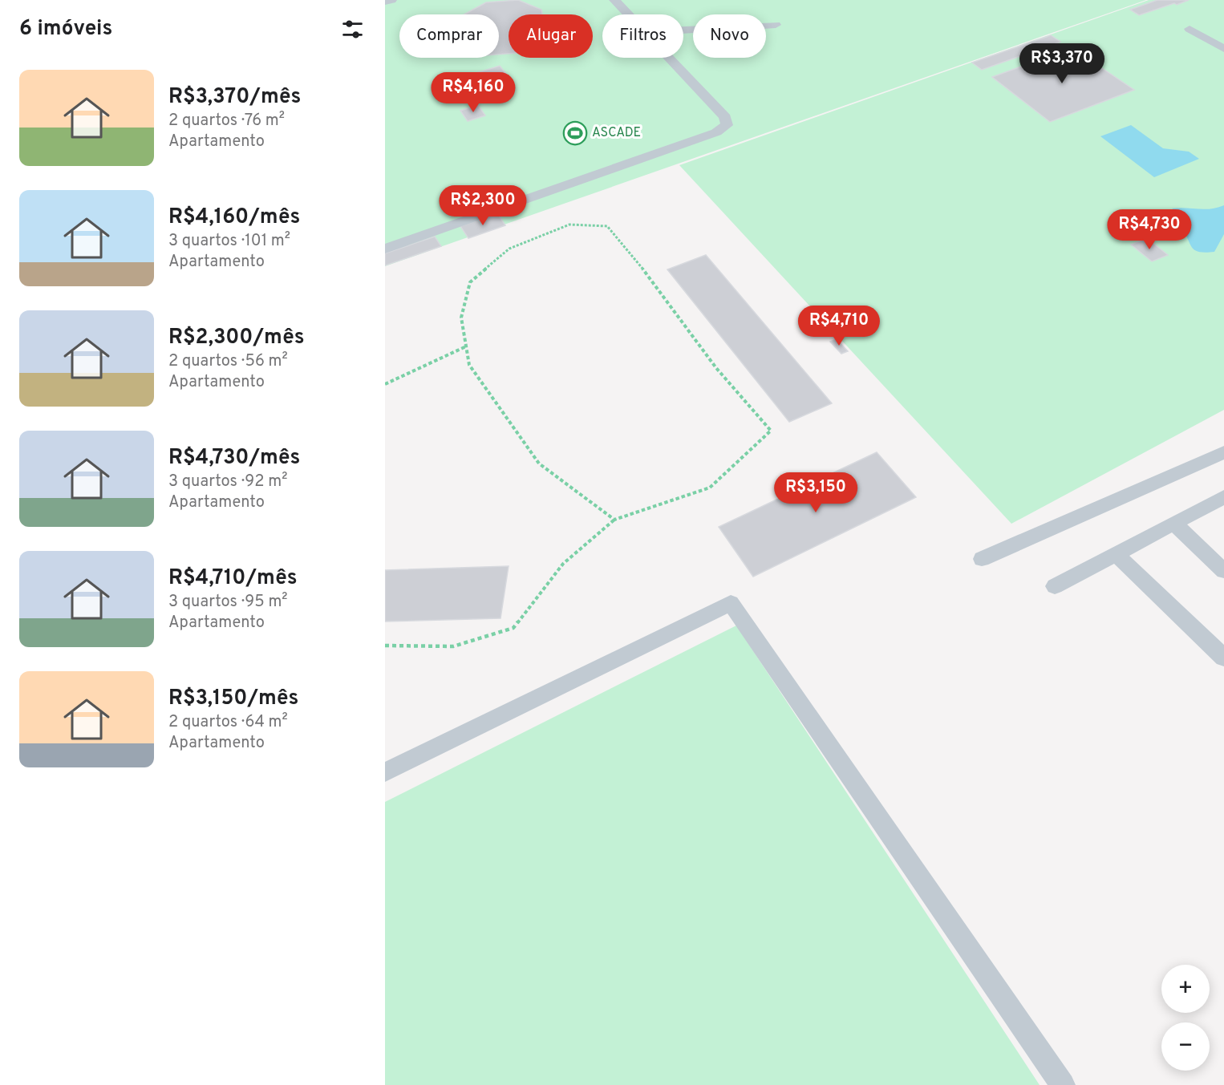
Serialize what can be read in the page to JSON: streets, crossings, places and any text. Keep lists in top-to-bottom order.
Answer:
{
  "places": {
    "sports": ["ASCADE"]
  },
  "page": {
    "heading": "6 imóveis",
    "chip": [
      "Comprar",
      "Alugar",
      "Filtros",
      "Novo"
    ],
    "price": [
      "R$3,370",
      "R$4,160",
      "R$2,300",
      "R$4,730",
      "R$4,710",
      "R$3,150"
    ],
    "list": [
      {
        "name": "R$3,370/mês",
        "note": "2 quartos · 76 m² · Apartamento"
      },
      {
        "name": "R$4,160/mês",
        "note": "3 quartos · 101 m² · Apartamento"
      },
      {
        "name": "R$2,300/mês",
        "note": "2 quartos · 56 m² · Apartamento"
      },
      {
        "name": "R$4,730/mês",
        "note": "3 quartos · 92 m² · Apartamento"
      },
      {
        "name": "R$4,710/mês",
        "note": "3 quartos · 95 m² · Apartamento"
      },
      {
        "name": "R$3,150/mês",
        "note": "2 quartos · 64 m² · Apartamento"
      }
    ],
    "map_buttons": ["+", "−"]
  }
}
